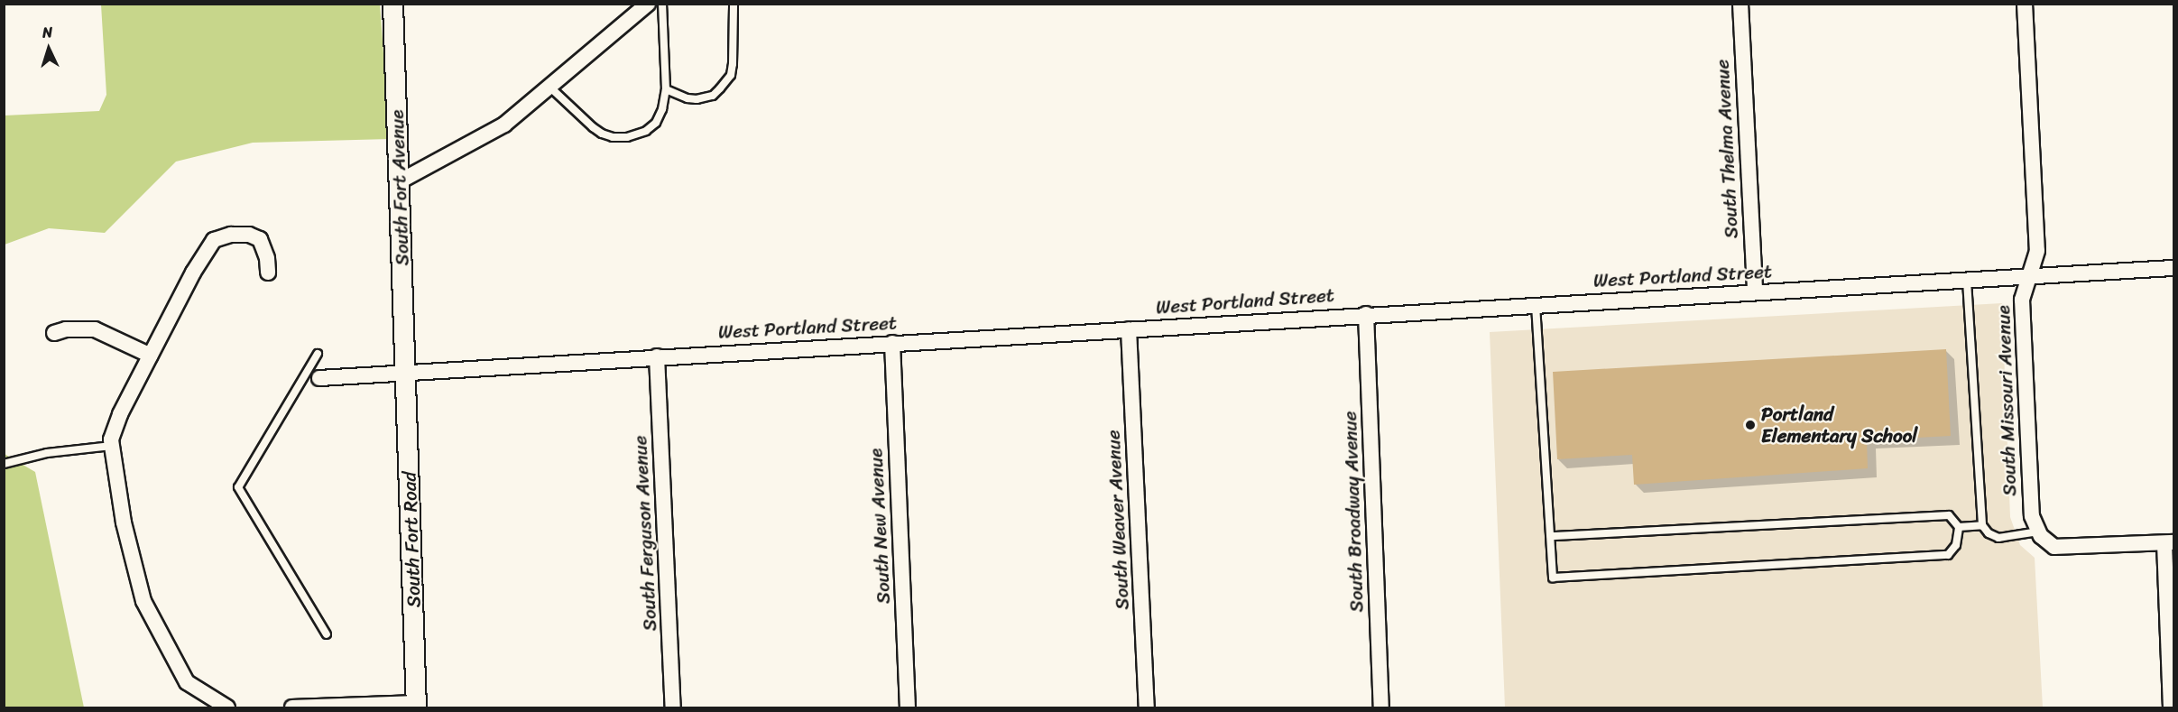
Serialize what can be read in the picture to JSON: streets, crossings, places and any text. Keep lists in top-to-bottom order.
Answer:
{
  "streets": {
    "street": [
      "South Thelma Avenue",
      "South Fort Avenue",
      "West Portland Street",
      "South Missouri Avenue",
      "South Broadway Avenue",
      "South Weaver Avenue",
      "South New Avenue",
      "South Ferguson Avenue",
      "South Fort Road"
    ]
  },
  "crossings": [
    ["South Thelma Avenue", "West Portland Street"],
    ["South Fort Avenue", "West Portland Street"],
    ["South Fort Avenue", "South Fort Road"],
    ["West Portland Street", "South Missouri Avenue"],
    ["West Portland Street", "South Broadway Avenue"],
    ["West Portland Street", "South Weaver Avenue"],
    ["West Portland Street", "South New Avenue"],
    ["West Portland Street", "South Ferguson Avenue"],
    ["West Portland Street", "South Fort Road"]
  ],
  "places": ["Portland Elementary School"],
  "north": "top"
}
